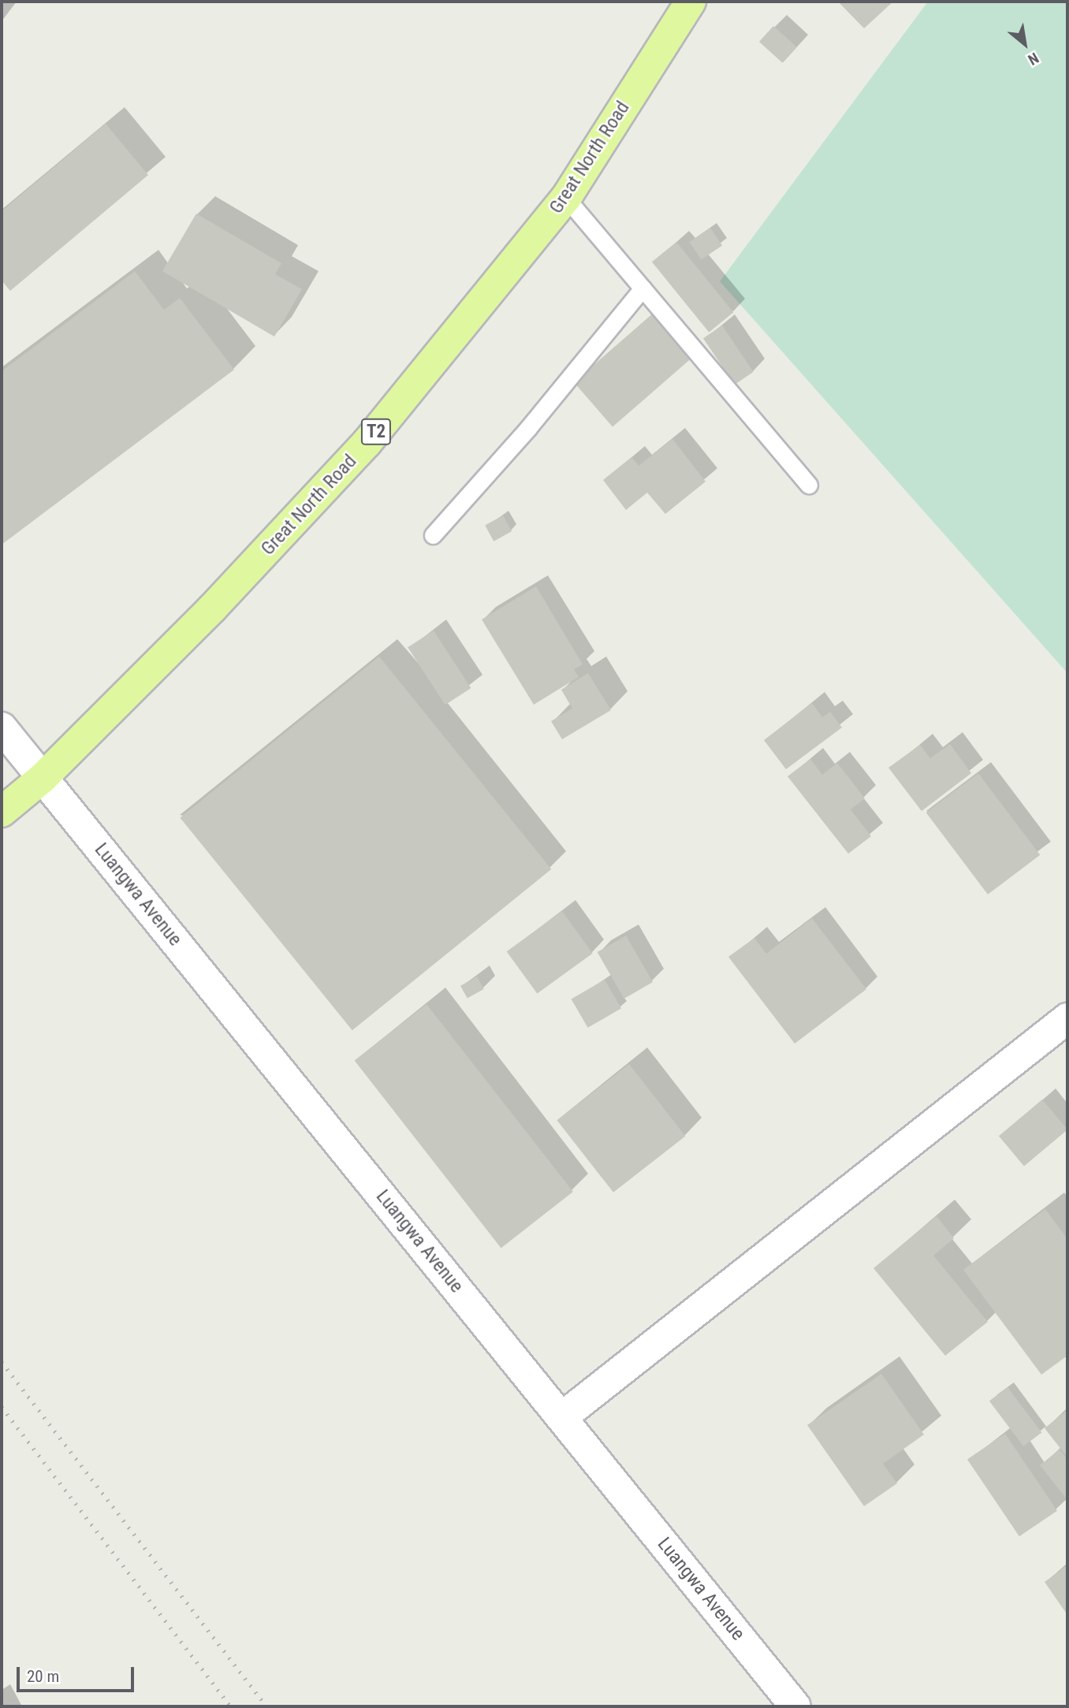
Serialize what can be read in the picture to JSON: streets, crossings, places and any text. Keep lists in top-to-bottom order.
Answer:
{
  "streets": {
    "highway": ["Great North Road", "T2"],
    "main road": ["Luangwa Avenue"]
  },
  "crossings": [
    ["Great North Road", "Luangwa Avenue"]
  ],
  "scale_bar": "20 m",
  "north": "bottom right"
}
